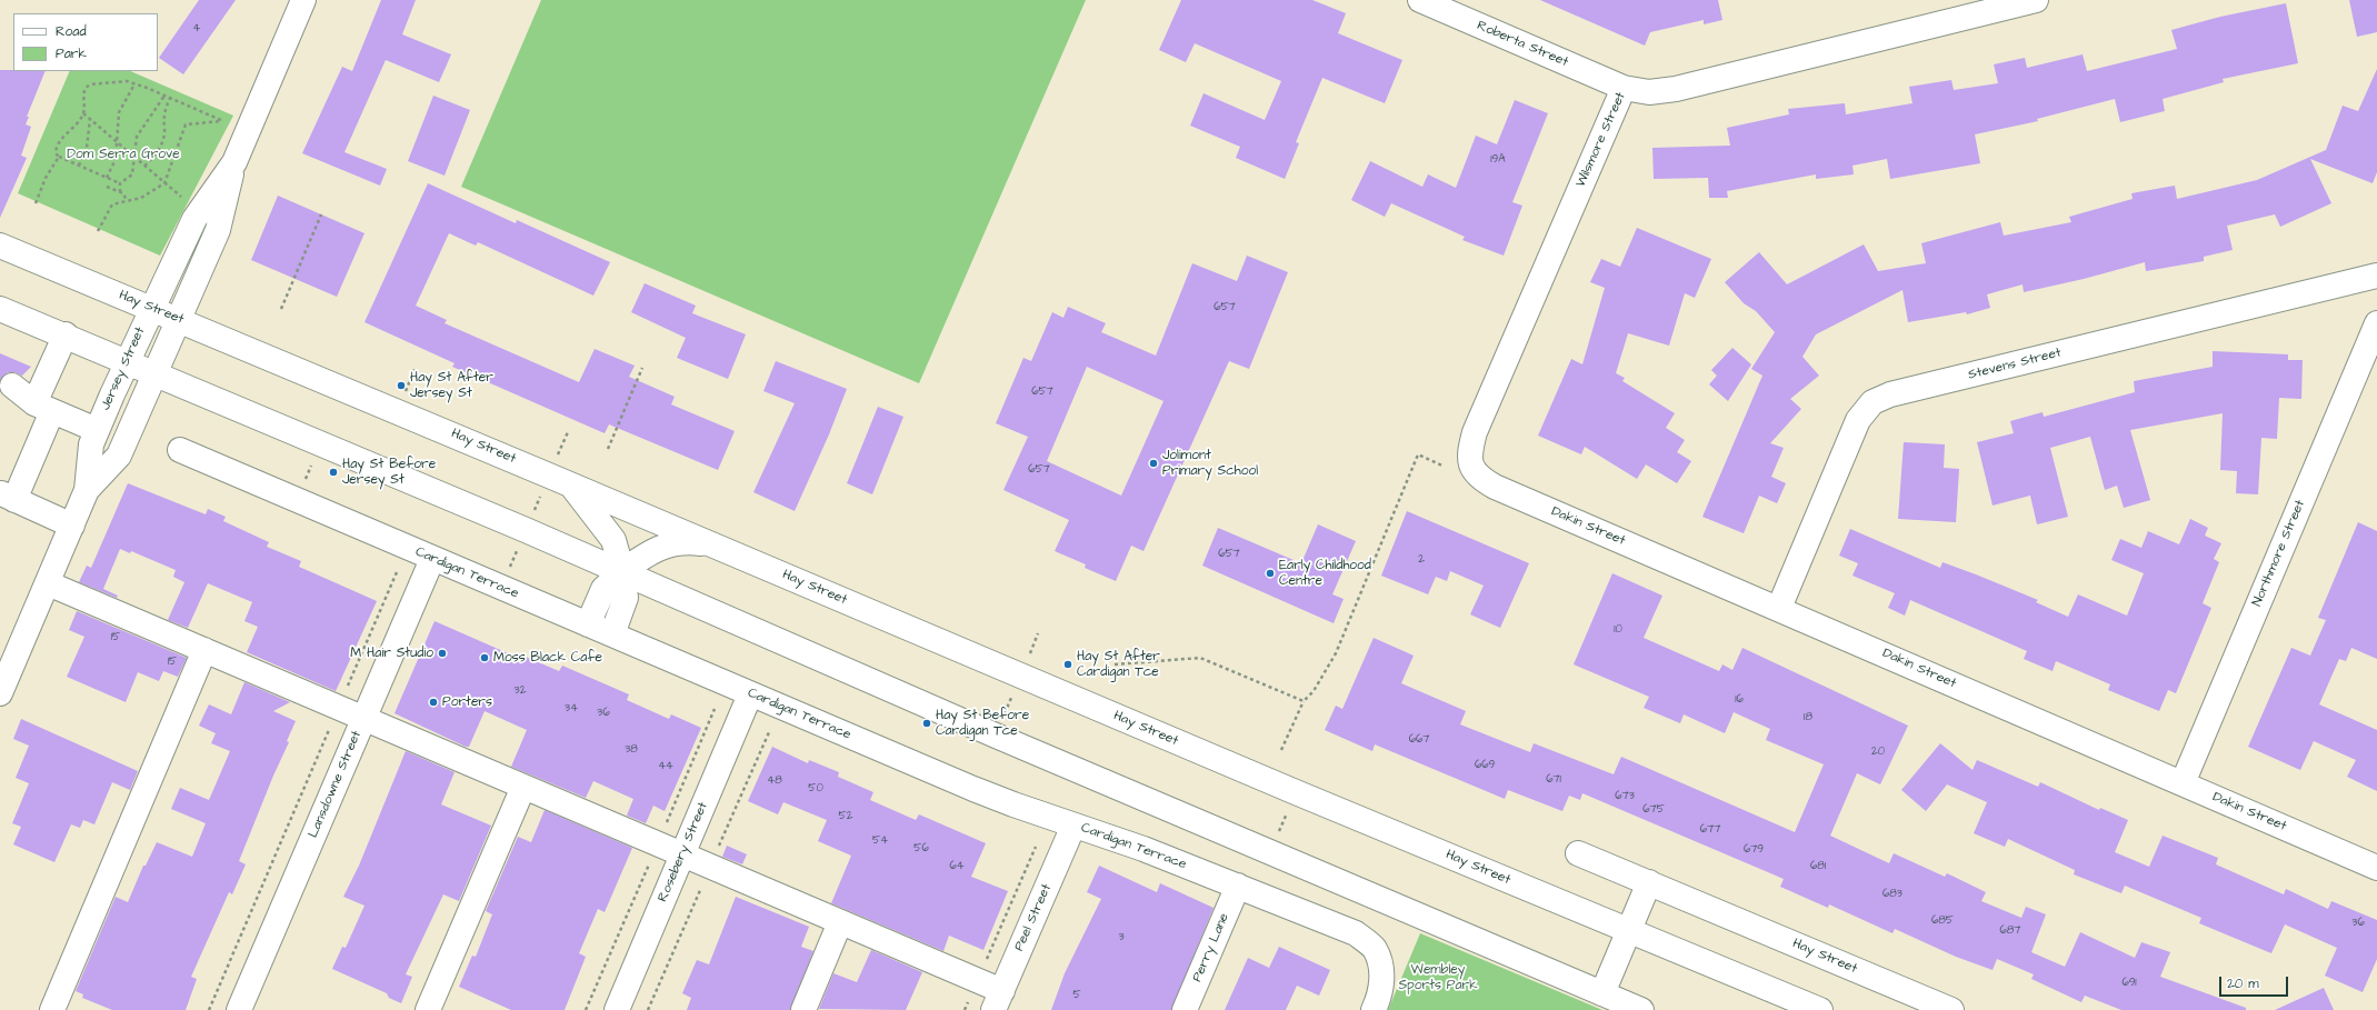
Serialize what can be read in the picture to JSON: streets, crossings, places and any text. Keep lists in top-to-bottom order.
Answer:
{
  "streets": {
    "street": [
      "Roberta Street",
      "Wilsmore Street",
      "Hay Street",
      "Stevens Street",
      "Jersey Street",
      "Dakin Street",
      "Northmore Street",
      "Cardigan Terrace",
      "Lansdowne Street",
      "Rosebery Street",
      "Peel Street",
      "Perry Lane"
    ]
  },
  "crossings": [
    ["Roberta Street", "Wilsmore Street"],
    ["Wilsmore Street", "Dakin Street"],
    ["Hay Street", "Jersey Street"],
    ["Stevens Street", "Dakin Street"],
    ["Dakin Street", "Northmore Street"],
    ["Cardigan Terrace", "Lansdowne Street"],
    ["Cardigan Terrace", "Rosebery Street"],
    ["Cardigan Terrace", "Peel Street"],
    ["Cardigan Terrace", "Perry Lane"]
  ],
  "parks": ["Dom Serra Grove", "Wembley Sports Park"],
  "places": [
    "Hay St After Jersey St",
    "Jolimont Primary School",
    "Hay St Before Jersey St",
    "Early Childhood Centre",
    "M Hair Studio",
    "Moss Black Cafe",
    "Hay St After Cardigan Tce",
    "Porters",
    "Hay St Before Cardigan Tce"
  ],
  "house_numbers": [
    "4",
    "19A",
    "657",
    "657",
    "657",
    "657",
    "2",
    "10",
    "15",
    "15",
    "32",
    "16",
    "34",
    "36",
    "18",
    "667",
    "38",
    "20",
    "669",
    "44",
    "671",
    "48",
    "50",
    "673",
    "675",
    "52",
    "677",
    "54",
    "56",
    "679",
    "64",
    "681",
    "683",
    "685",
    "36",
    "687",
    "3",
    "691",
    "5"
  ],
  "legend": ["Road", "Park"],
  "scale_bar": "20 m"
}
